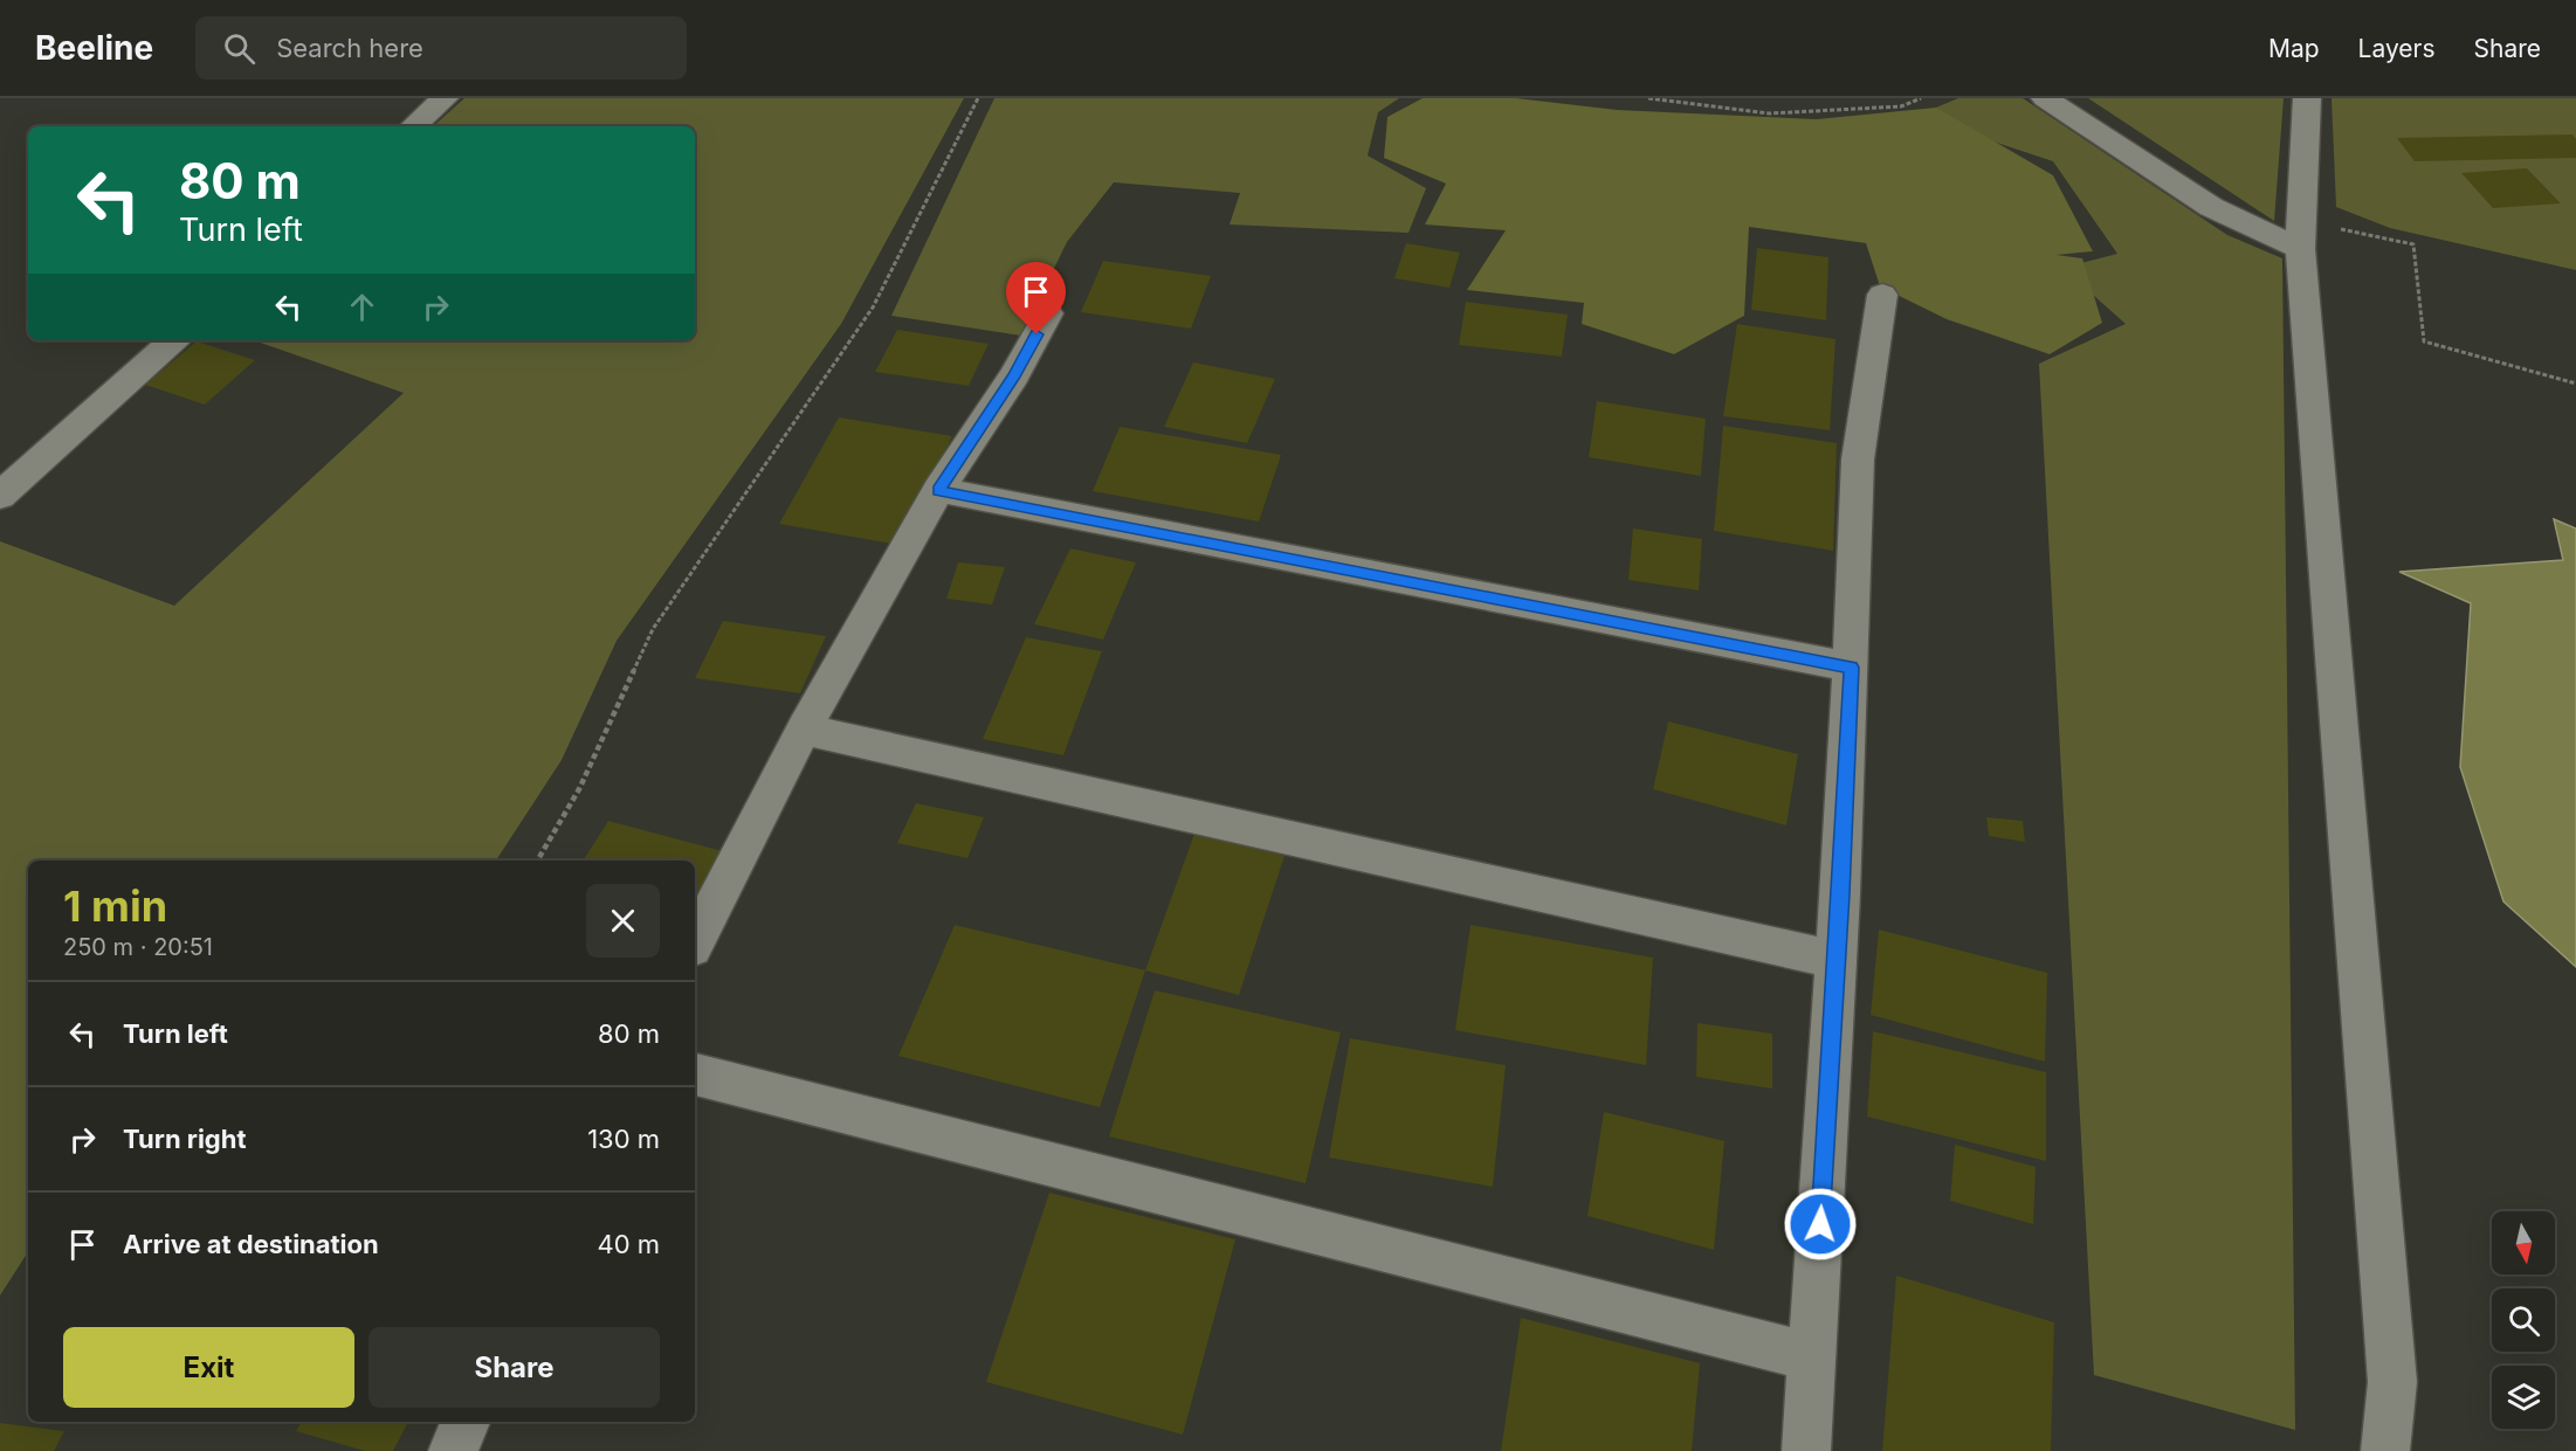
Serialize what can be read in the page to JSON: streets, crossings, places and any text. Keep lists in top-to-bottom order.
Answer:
{
  "north": "bottom",
  "page": {
    "header": "Beeline",
    "search": "Search here",
    "nav": ["Map", "Layers", "Share"],
    "turn": ["80 m", "Turn left"],
    "heading": ["1 min", "250 m · 20:51"],
    "list": [
      {
        "name": "Turn left",
        "value": "80 m"
      },
      {
        "name": "Turn right",
        "value": "130 m"
      },
      {
        "name": "Arrive at destination",
        "value": "40 m"
      }
    ],
    "buttons": ["Exit", "Share"]
  }
}
